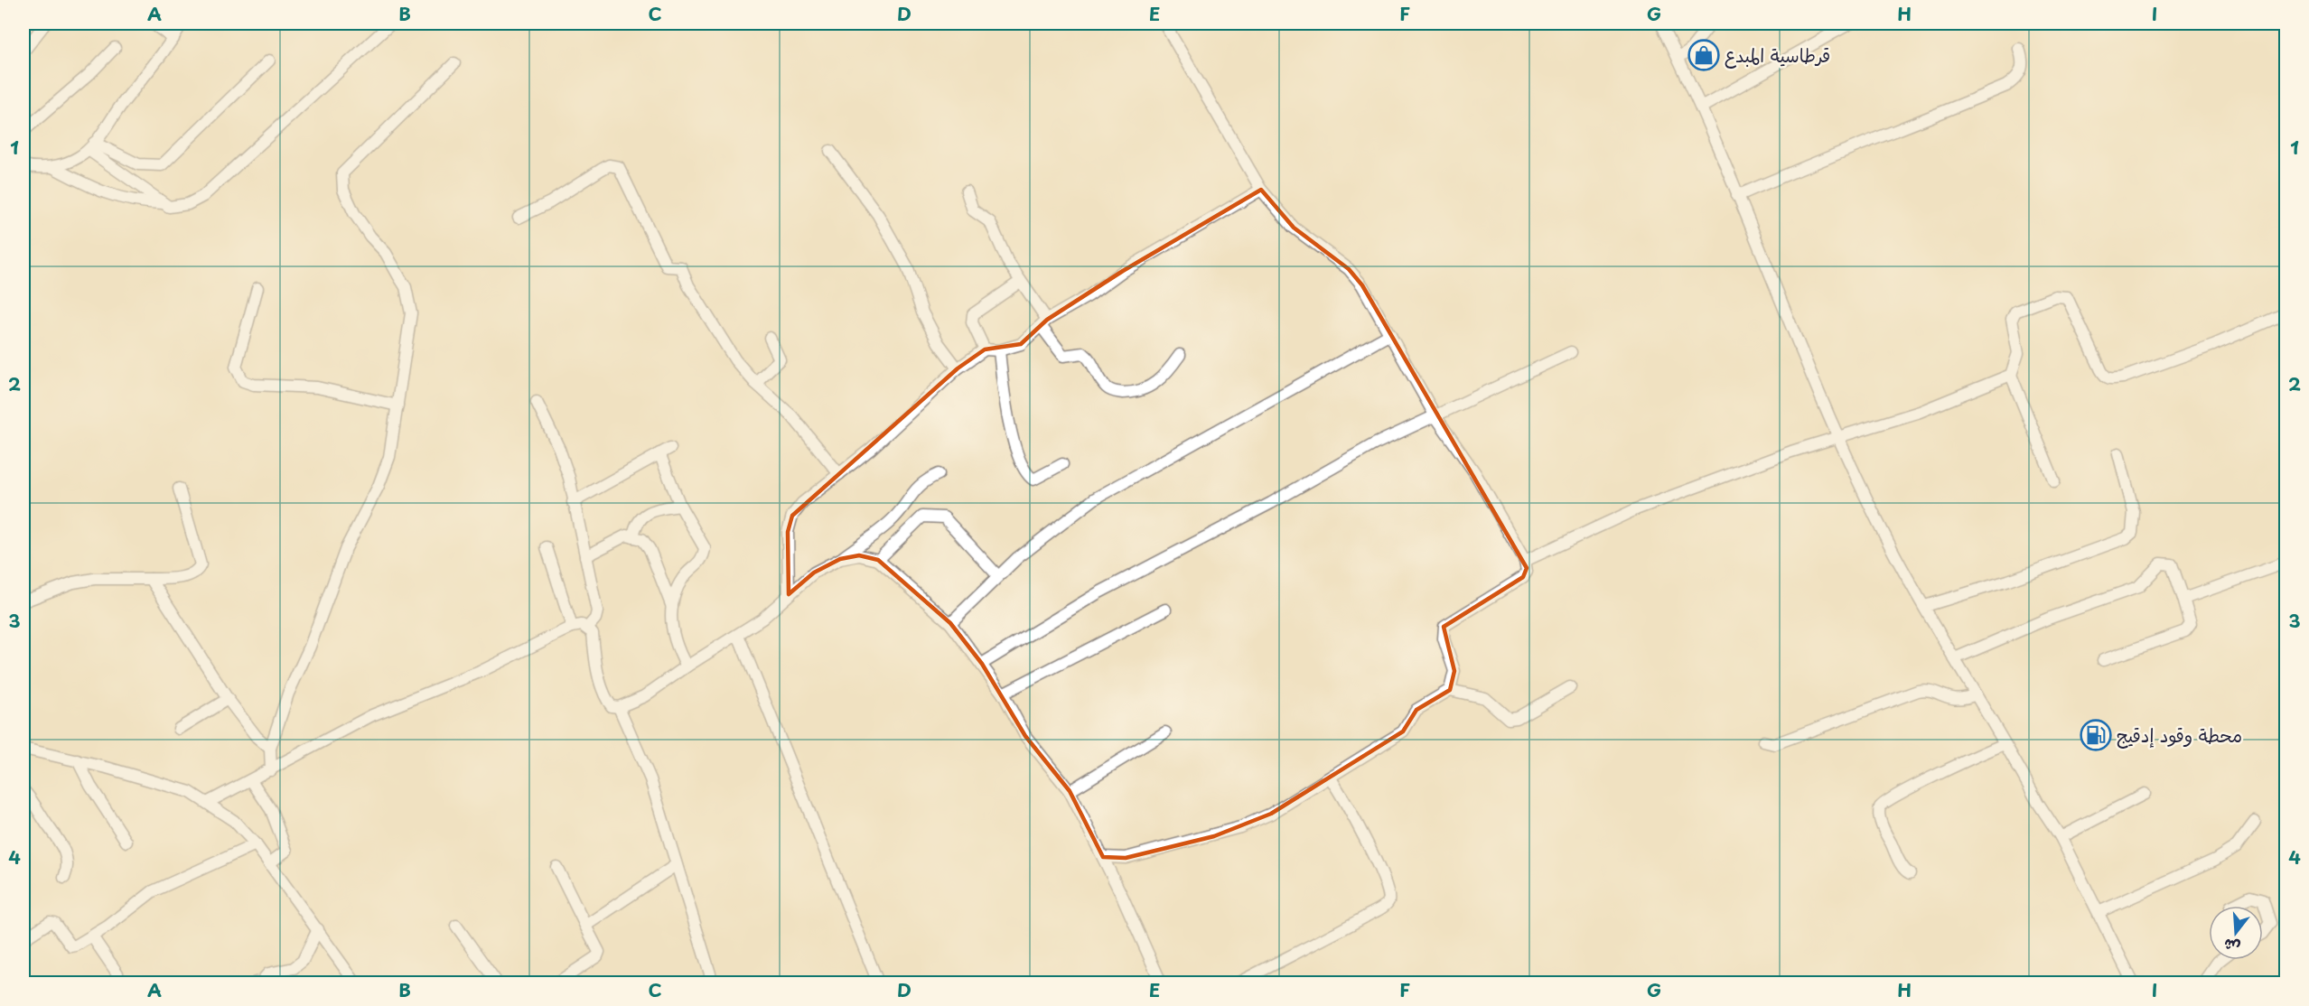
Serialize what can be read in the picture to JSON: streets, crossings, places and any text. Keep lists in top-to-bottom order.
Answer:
{
  "places": {
    "shop": ["قرطاسية المبدع"],
    "fuel station": ["محطة وقود إدقيج"]
  },
  "north": "bottom",
  "grid": {
    "columns": [
      "A",
      "B",
      "C",
      "D",
      "E",
      "F",
      "G",
      "H",
      "I"
    ],
    "rows": [
      "1",
      "2",
      "3",
      "4"
    ]
  }
}
